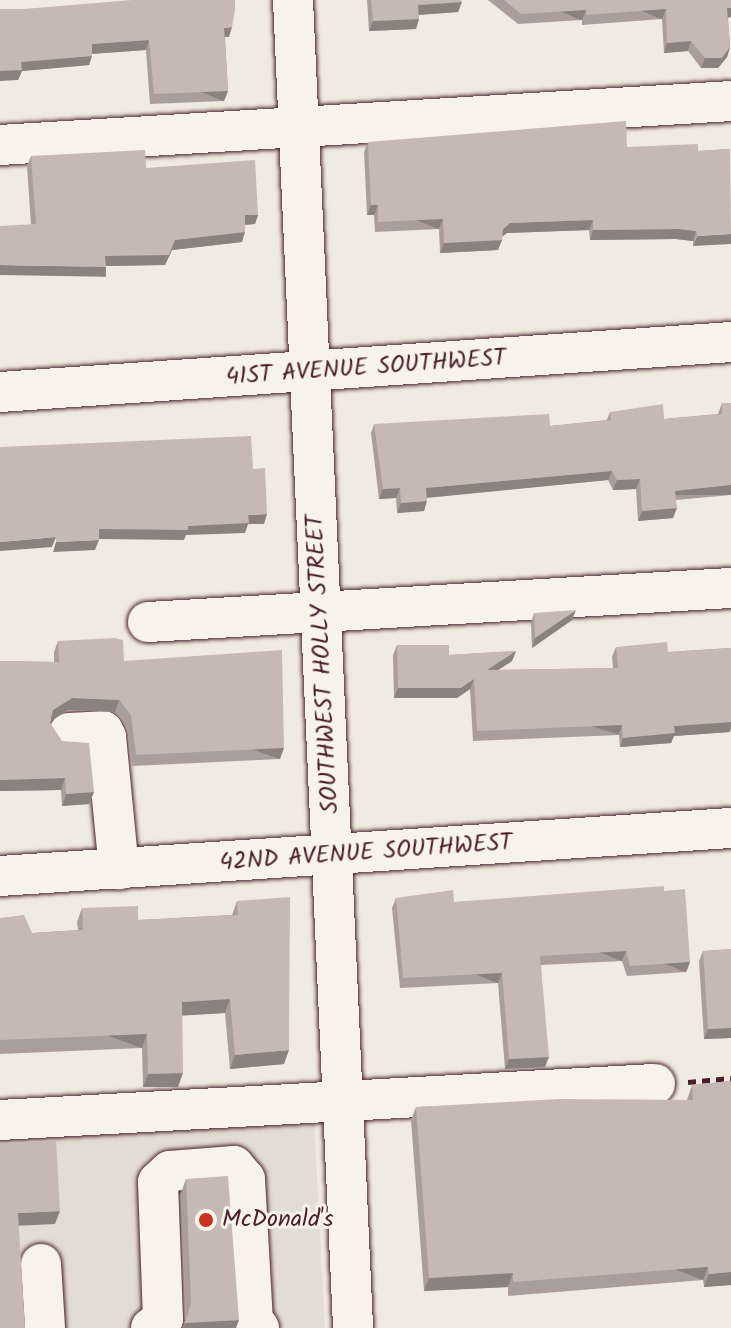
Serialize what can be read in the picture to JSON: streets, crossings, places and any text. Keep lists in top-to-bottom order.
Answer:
{
  "streets": {
    "street": ["41ST AVENUE SOUTHWEST", "SOUTHWEST HOLLY STREET", "42ND AVENUE SOUTHWEST"]
  },
  "crossings": [
    ["41ST AVENUE SOUTHWEST", "SOUTHWEST HOLLY STREET"],
    ["SOUTHWEST HOLLY STREET", "42ND AVENUE SOUTHWEST"]
  ],
  "places": ["McDonald's"]
}
